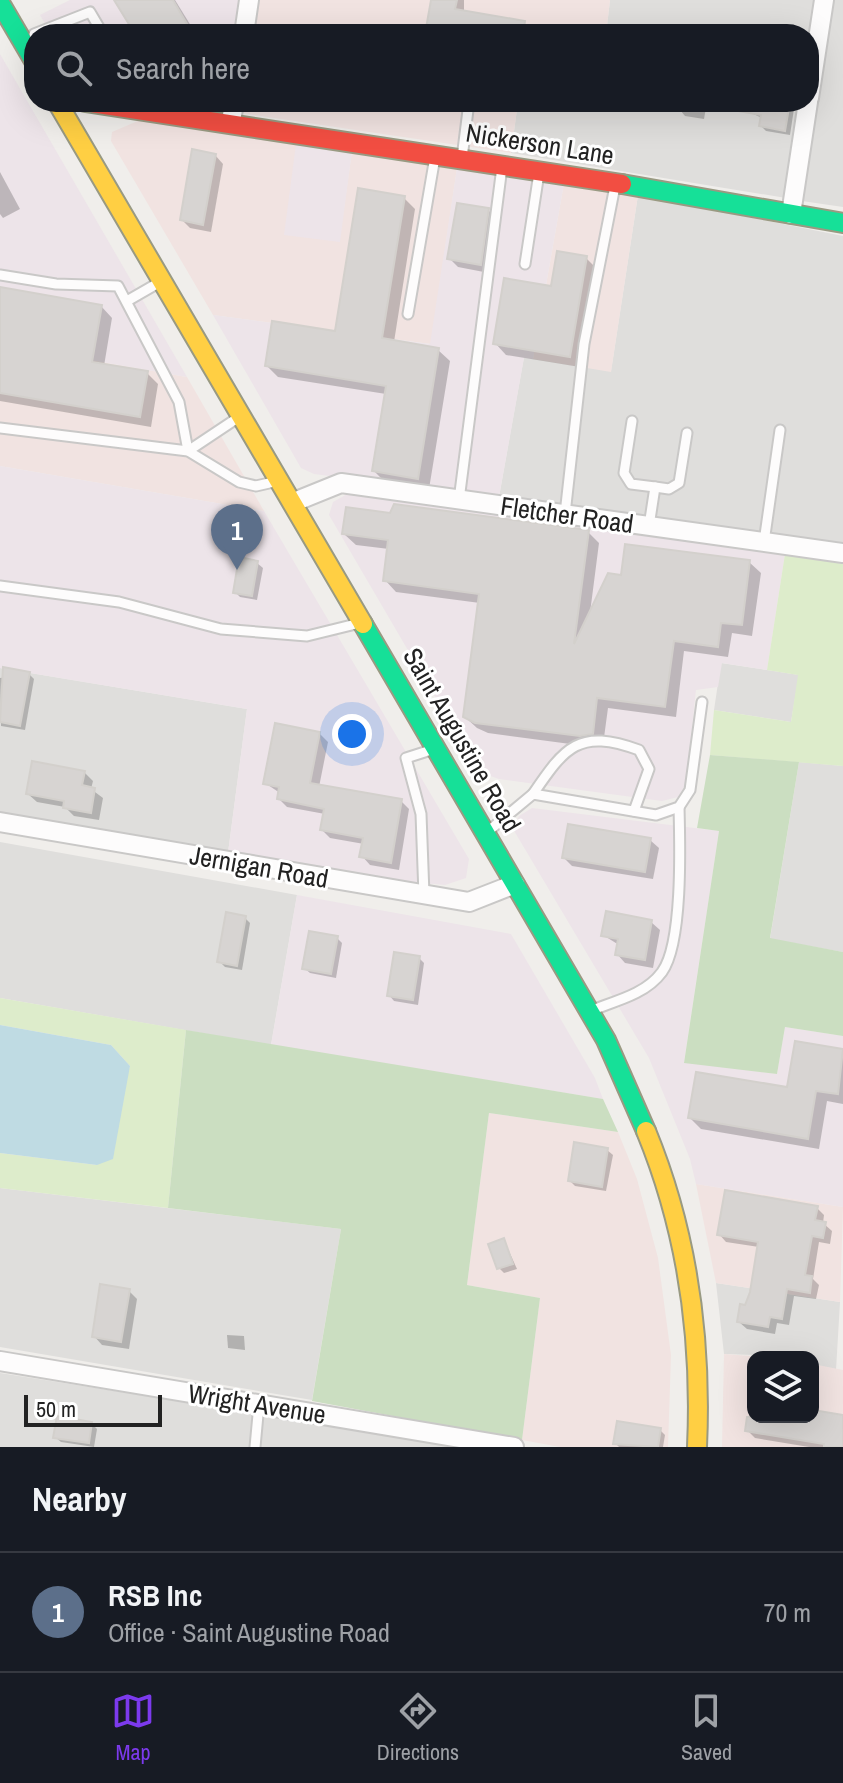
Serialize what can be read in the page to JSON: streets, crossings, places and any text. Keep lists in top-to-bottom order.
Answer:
{
  "streets": {
    "main road": ["Nickerson Lane", "Saint Augustine Road"],
    "street": ["Fletcher Road", "Jernigan Road", "Wright Avenue"]
  },
  "crossings": [
    ["Fletcher Road", "Saint Augustine Road"],
    ["Saint Augustine Road", "Jernigan Road"]
  ],
  "scale_bar": "50 m",
  "page": {
    "search": "Search here",
    "pins": "1",
    "scale": "50 m",
    "heading": "Nearby",
    "list": [
      {
        "mark": "1",
        "name": "RSB Inc",
        "note": "Office · Saint Augustine Road",
        "value": "70 m"
      }
    ],
    "nav": ["Map", "Directions", "Saved"]
  }
}
